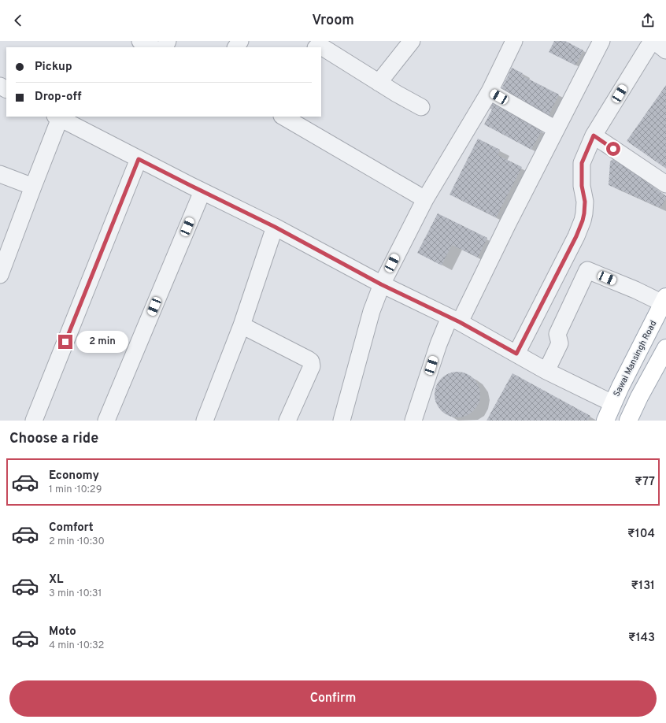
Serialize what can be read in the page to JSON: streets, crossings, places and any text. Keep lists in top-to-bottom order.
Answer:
{
  "streets": {
    "main road": ["Sawai Mansingh Road"]
  },
  "page": {
    "header": "Vroom",
    "banner": ["Pickup", "Drop-off"],
    "bubble": "2 min",
    "heading": "Choose a ride",
    "list": [
      {
        "name": "Economy",
        "note": "1 min · 10:29",
        "value": "₹77"
      },
      {
        "name": "Comfort",
        "note": "2 min · 10:30",
        "value": "₹104"
      },
      {
        "name": "XL",
        "note": "3 min · 10:31",
        "value": "₹131"
      },
      {
        "name": "Moto",
        "note": "4 min · 10:32",
        "value": "₹143"
      }
    ],
    "buttons": "Confirm"
  }
}
